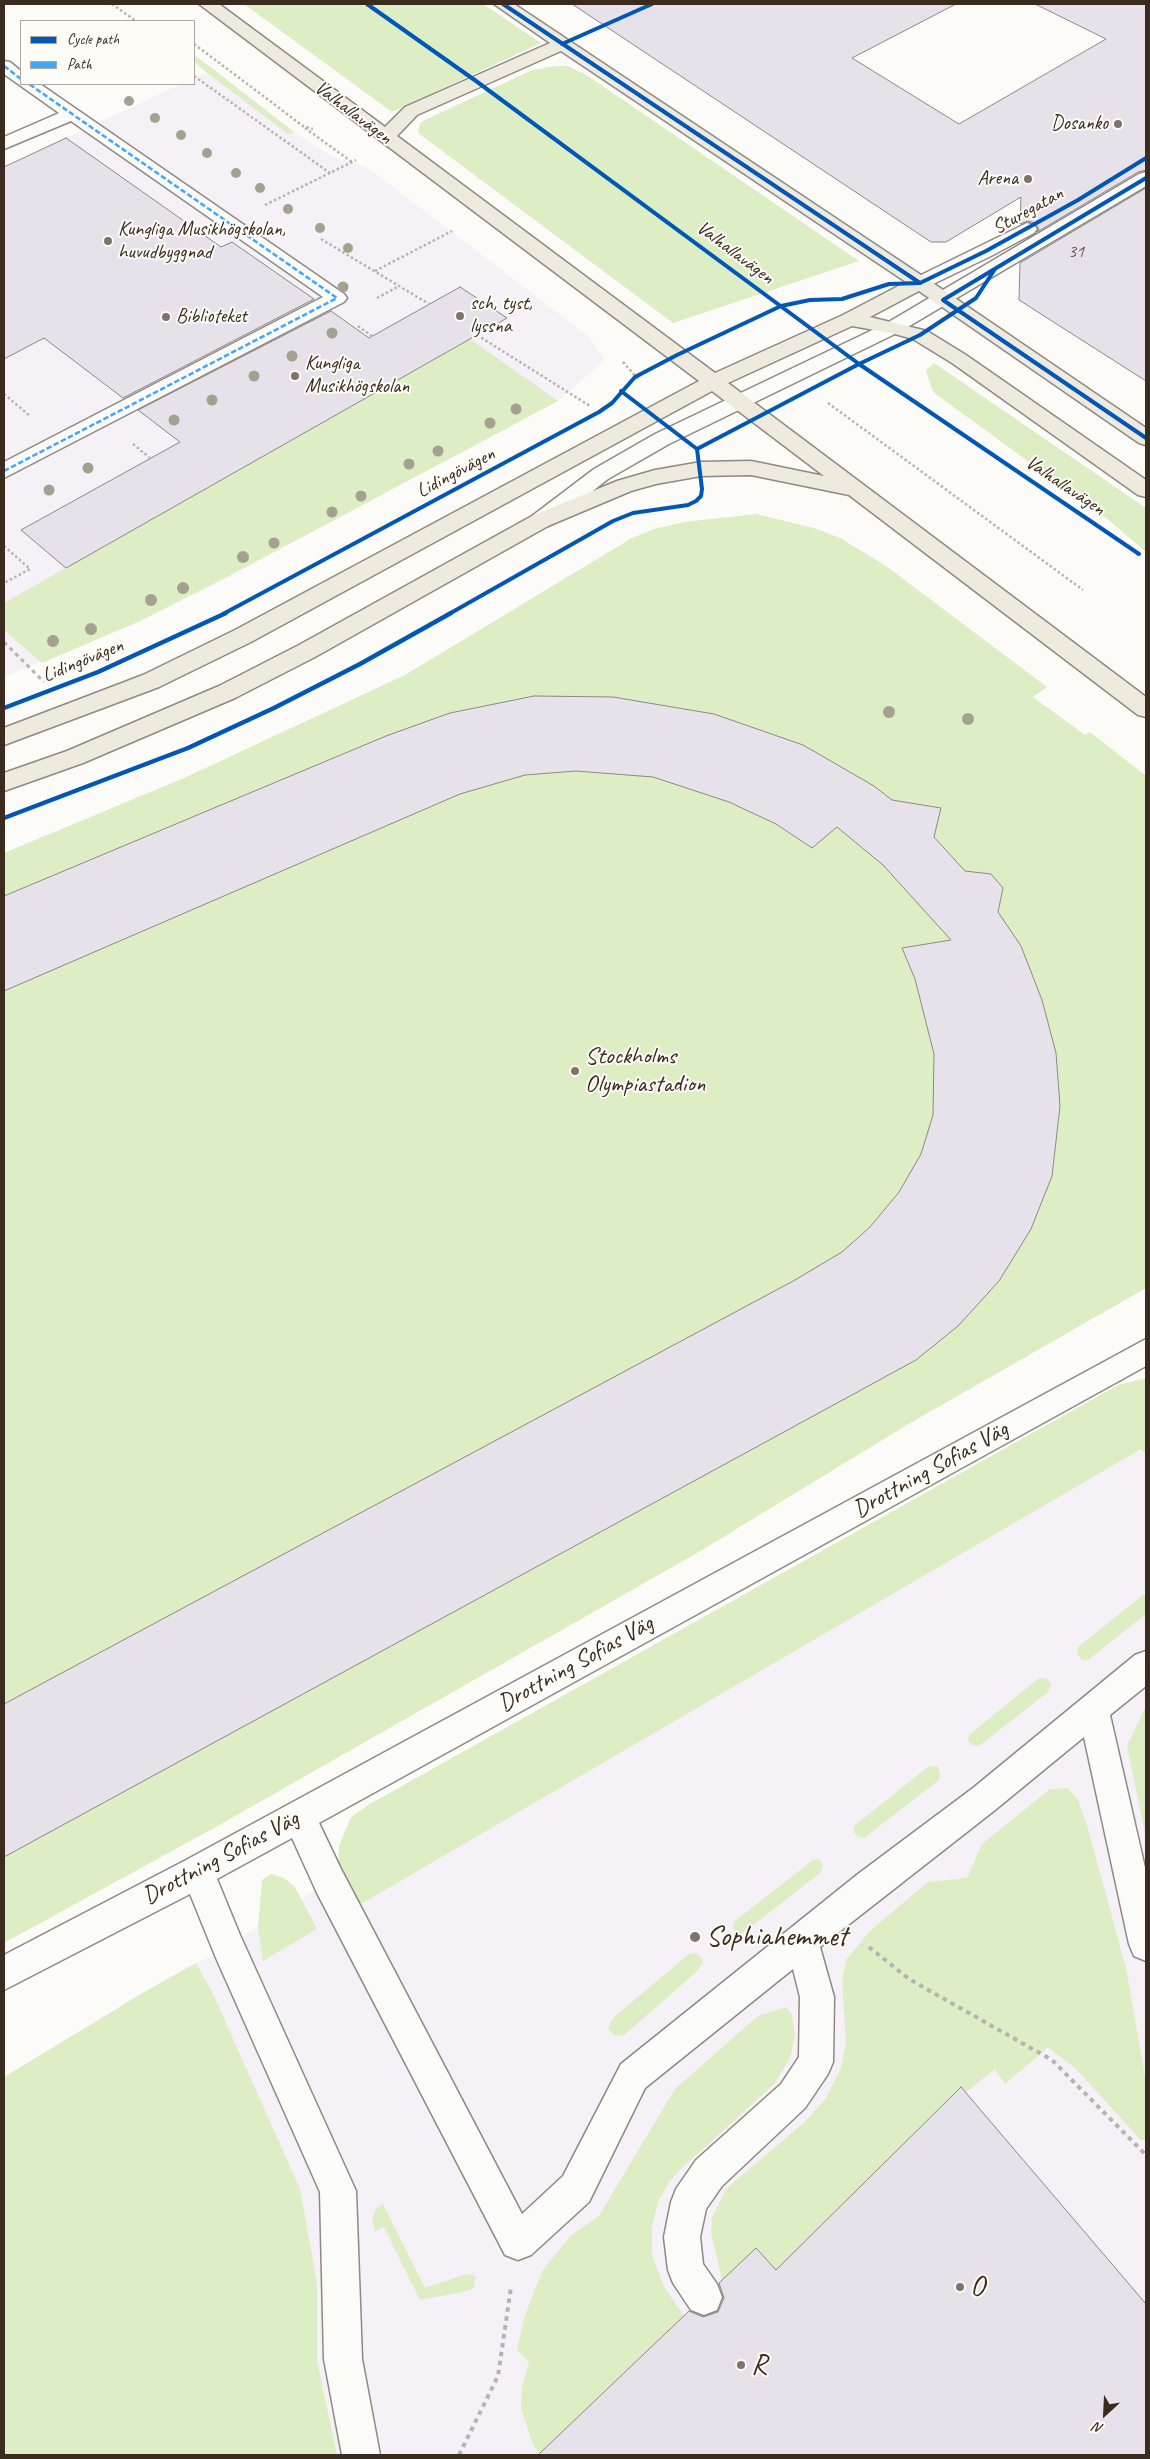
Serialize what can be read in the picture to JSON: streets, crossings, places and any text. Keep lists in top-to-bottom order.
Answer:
{
  "streets": {
    "main road": ["Valhallavägen", "Lidingövägen"],
    "street": ["Sturegatan", "Drottning Sofias Väg"]
  },
  "crossings": [
    ["Valhallavägen", "Lidingövägen"],
    ["Sturegatan", "Lidingövägen"]
  ],
  "places": [
    "Dosanko",
    "Arena",
    "Kungliga Musikhögskolan, huvudbyggnad",
    "sch, tyst, lyssna",
    "Biblioteket",
    "Kungliga Musikhögskolan",
    "Stockholms Olympiastadion",
    "Sophiahemmet",
    "O",
    "R"
  ],
  "house_numbers": ["31"],
  "legend": ["Cycle path", "Path"],
  "north": "bottom left"
}
